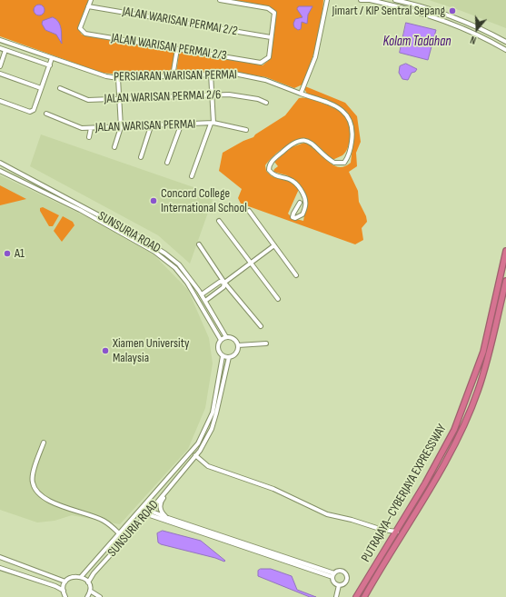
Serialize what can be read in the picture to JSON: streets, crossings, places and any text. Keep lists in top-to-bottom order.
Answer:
{
  "streets": {
    "highway": ["PUTRAJAYA–CYBERJAYA EXPRESSWAY"],
    "street": [
      "JALAN WARISAN PERMAI 2/2",
      "JALAN WARISAN PERMAI 2/3",
      "PERSIARAN WARISAN PERMAI",
      "JALAN WARISAN PERMAI 2/6",
      "JALAN WARISAN PERMAI",
      "SUNSURIA ROAD"
    ]
  },
  "crossings": [
    ["JALAN WARISAN PERMAI 2/2", "JALAN WARISAN PERMAI 2/3"]
  ],
  "water": ["Kolam Tadahan"],
  "places": [
    "Jimart / KIP Sentral Sepang",
    "Concord College International School",
    "A1",
    "Xiamen University Malaysia"
  ],
  "north": "bottom"
}
